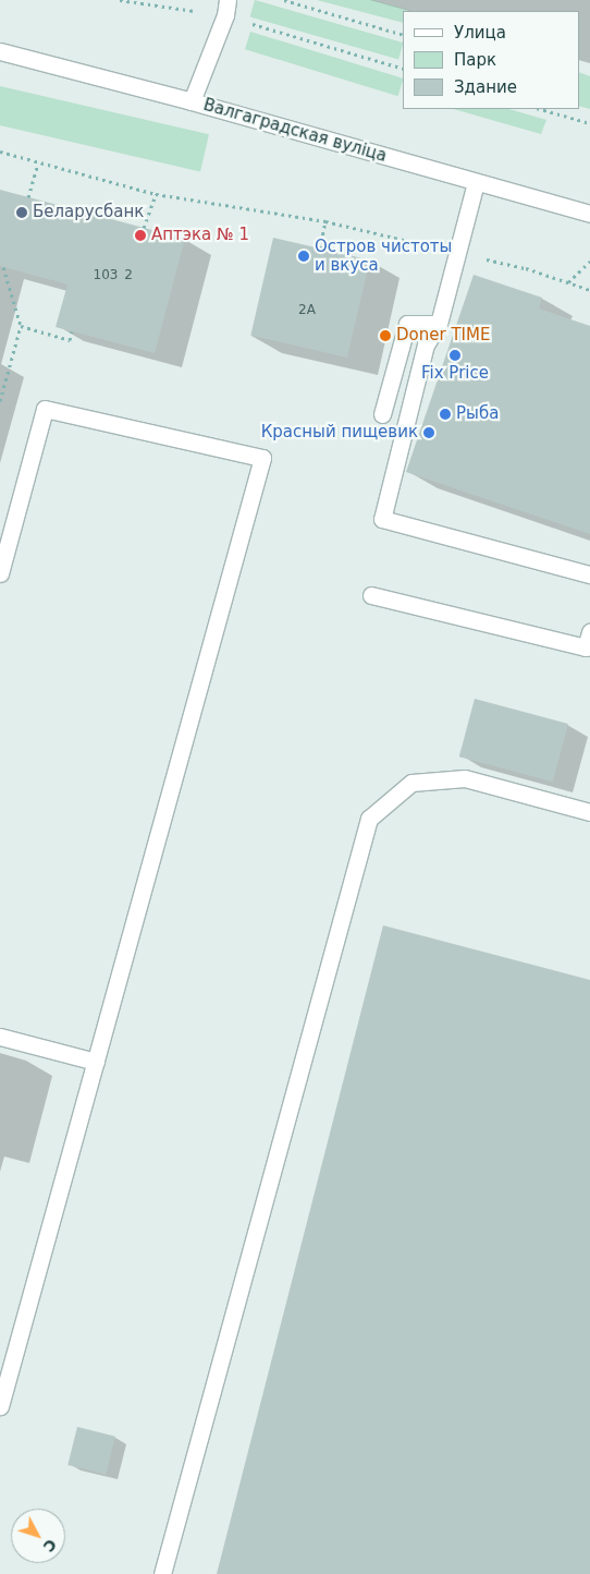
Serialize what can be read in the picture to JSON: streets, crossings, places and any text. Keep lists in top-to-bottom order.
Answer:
{
  "streets": {
    "main road": ["Валгаградская вуліца"]
  },
  "places": [
    "Беларусбанк",
    "Аптэка № 1",
    "Остров чистоты и вкуса",
    "Doner TIME",
    "Fix Price",
    "Рыба",
    "Красный пищевик"
  ],
  "house_numbers": ["103", "2", "2А"],
  "legend": ["Улица", "Парк", "Здание"],
  "north": "bottom right"
}
